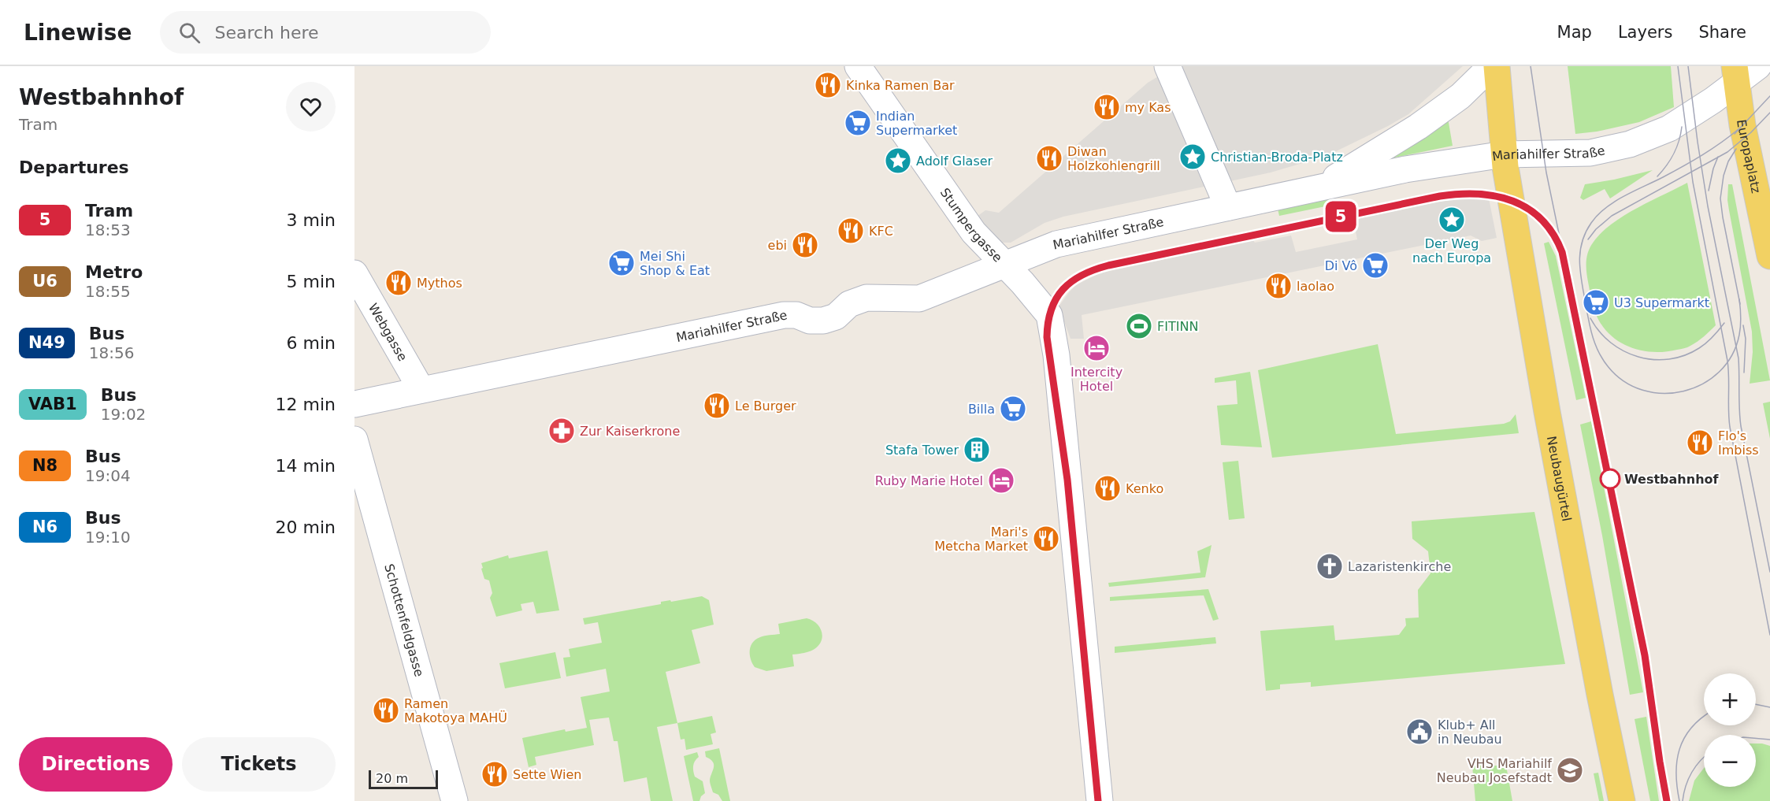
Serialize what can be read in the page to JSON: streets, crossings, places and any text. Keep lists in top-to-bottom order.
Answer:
{
  "streets": {
    "main road": ["Europaplatz", "Neubaugürtel"],
    "street": [
      "Mariahilfer Straße",
      "Stumpergasse",
      "Webgasse",
      "Schottenfeldgasse"
    ]
  },
  "crossings": [
    ["Mariahilfer Straße", "Europaplatz"],
    ["Mariahilfer Straße", "Stumpergasse"],
    ["Mariahilfer Straße", "Webgasse"],
    ["Mariahilfer Straße", "Neubaugürtel"]
  ],
  "places": {
    "restaurant": [
      "Kinka Ramen Bar",
      "my Kas",
      "Diwan Holzkohlengrill",
      "KFC",
      "ebi",
      "Mythos",
      "laolao",
      "Le Burger",
      "Flo's Imbiss",
      "Kenko",
      "Mari's Metcha Market",
      "Ramen Makotoya MAHÜ",
      "Sette Wien"
    ],
    "supermarket": [
      "Indian Supermarket",
      "Mei Shi Shop & Eat",
      "Di Vô",
      "U3 Supermarkt",
      "Billa"
    ],
    "place": ["Christian-Broda-Platz", "Adolf Glaser", "Der Weg nach Europa"],
    "sports": ["FITINN"],
    "hotel": ["Intercity Hotel", "Ruby Marie Hotel"],
    "pharmacy": ["Zur Kaiserkrone"],
    "building": ["Stafa Tower"],
    "other": ["Westbahnhof"],
    "church": ["Lazaristenkirche"],
    "public building": ["Klub+ All in Neubau"],
    "school or university": ["VHS Mariahilf Neubau Josefstadt"]
  },
  "lines": ["tram line 5"],
  "scale_bar": "20 m",
  "page": {
    "header": "Linewise",
    "search": "Search here",
    "nav": ["Map", "Layers", "Share"],
    "heading": [
      ["Westbahnhof", "Tram"],
      "Departures"
    ],
    "on_map": "5",
    "list": [
      {
        "mark": "5",
        "name": "Tram",
        "note": "18:53",
        "value": "3 min"
      },
      {
        "mark": "U6",
        "name": "Metro",
        "note": "18:55",
        "value": "5 min"
      },
      {
        "mark": "N49",
        "name": "Bus",
        "note": "18:56",
        "value": "6 min"
      },
      {
        "mark": "VAB1",
        "name": "Bus",
        "note": "19:02",
        "value": "12 min"
      },
      {
        "mark": "N8",
        "name": "Bus",
        "note": "19:04",
        "value": "14 min"
      },
      {
        "mark": "N6",
        "name": "Bus",
        "note": "19:10",
        "value": "20 min"
      }
    ],
    "map_buttons": ["+", "−"],
    "buttons": ["Directions", "Tickets"],
    "scale": "20 m"
  }
}
